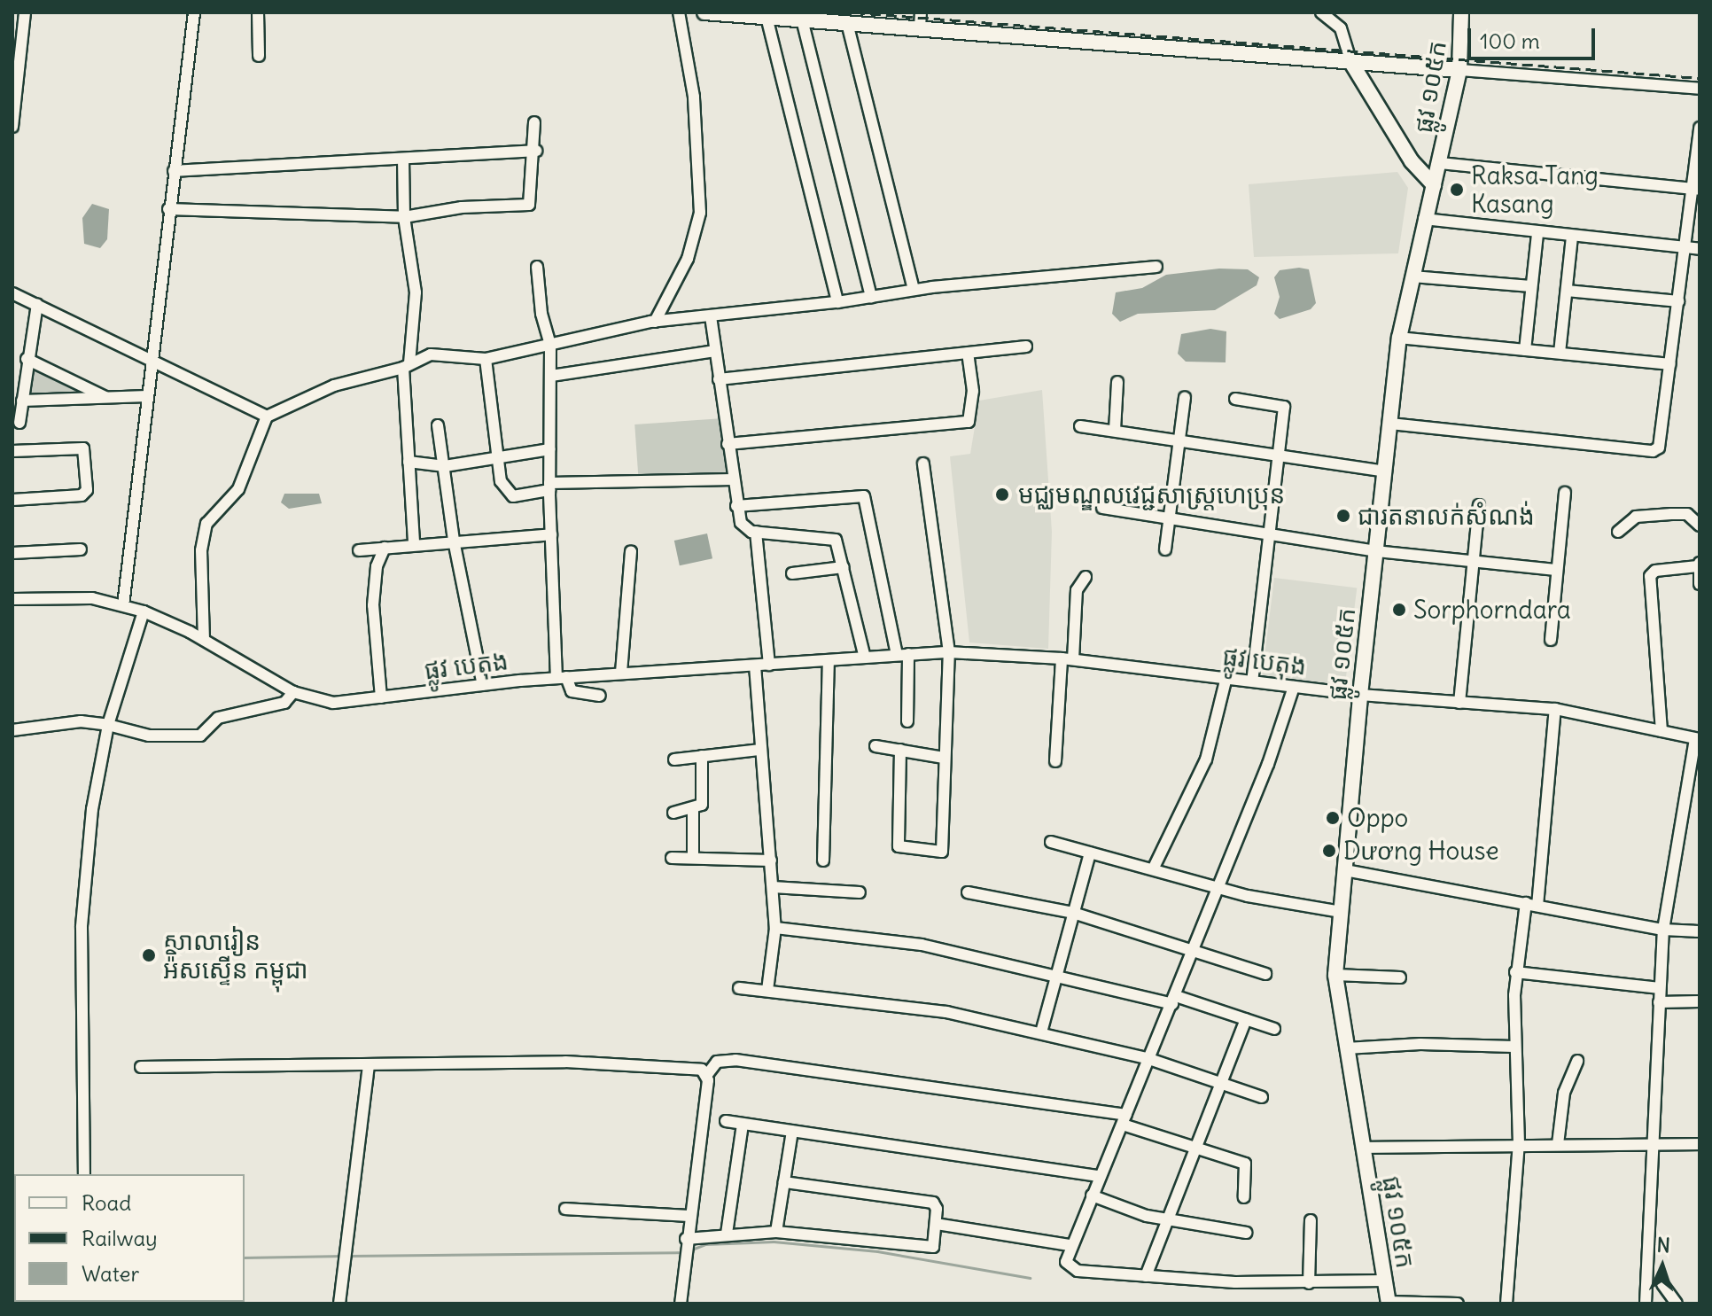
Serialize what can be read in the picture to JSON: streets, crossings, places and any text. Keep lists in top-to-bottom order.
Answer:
{
  "streets": {
    "main road": ["ផ្លូវ ១០៥ក"],
    "street": ["ផ្លូវ បេតុង"]
  },
  "crossings": [
    ["ផ្លូវ ១០៥ក", "ផ្លូវ បេតុង"]
  ],
  "places": [
    "Raksa Tang Kasang",
    "មជ្ឈមណ្ឌលវេជ្ជសាស្ត្រហេប្រុន",
    "ជារតនាលក់សំណង់",
    "Sorphorndara",
    "Oppo",
    "Dương House",
    "សាលារៀន អ៉ិសស្ទើន កម្ពុជា"
  ],
  "legend": ["Road", "Railway", "Water"],
  "scale_bar": "100 m",
  "north": "top"
}
